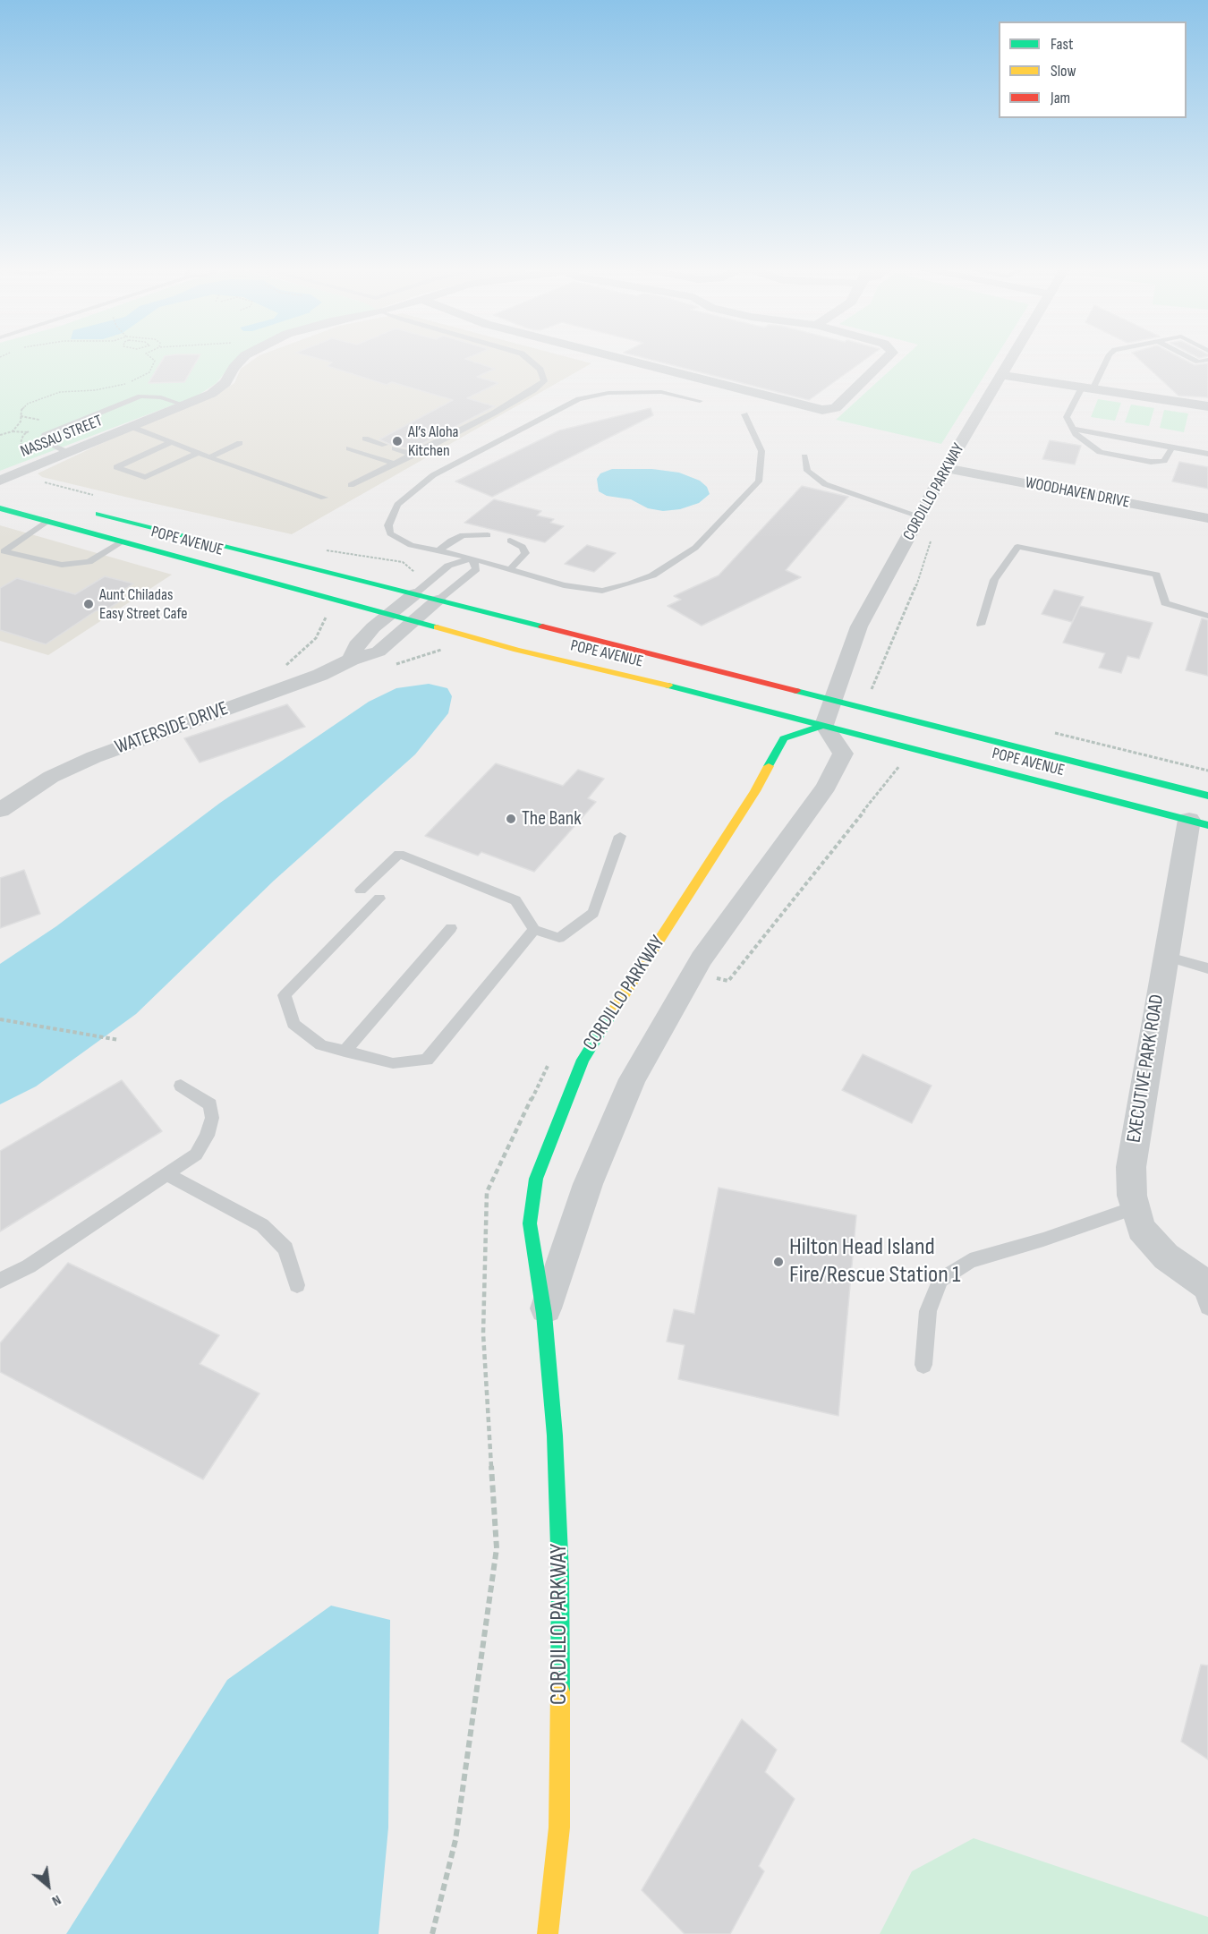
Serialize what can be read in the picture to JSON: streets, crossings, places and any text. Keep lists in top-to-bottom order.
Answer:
{
  "streets": {
    "main road": ["CORDILLO PARKWAY", "POPE AVENUE"],
    "street": [
      "NASSAU STREET",
      "WOODHAVEN DRIVE",
      "WATERSIDE DRIVE",
      "EXECUTIVE PARK ROAD"
    ]
  },
  "crossings": [
    ["CORDILLO PARKWAY", "WOODHAVEN DRIVE"],
    ["CORDILLO PARKWAY", "POPE AVENUE"],
    ["POPE AVENUE", "WATERSIDE DRIVE"],
    ["POPE AVENUE", "EXECUTIVE PARK ROAD"]
  ],
  "places": [
    "Al’s Aloha Kitchen",
    "Aunt Chiladas Easy Street Cafe",
    "The Bank",
    "Hilton Head Island Fire/Rescue Station 1"
  ],
  "legend": ["Fast", "Slow", "Jam"],
  "north": "bottom right"
}
